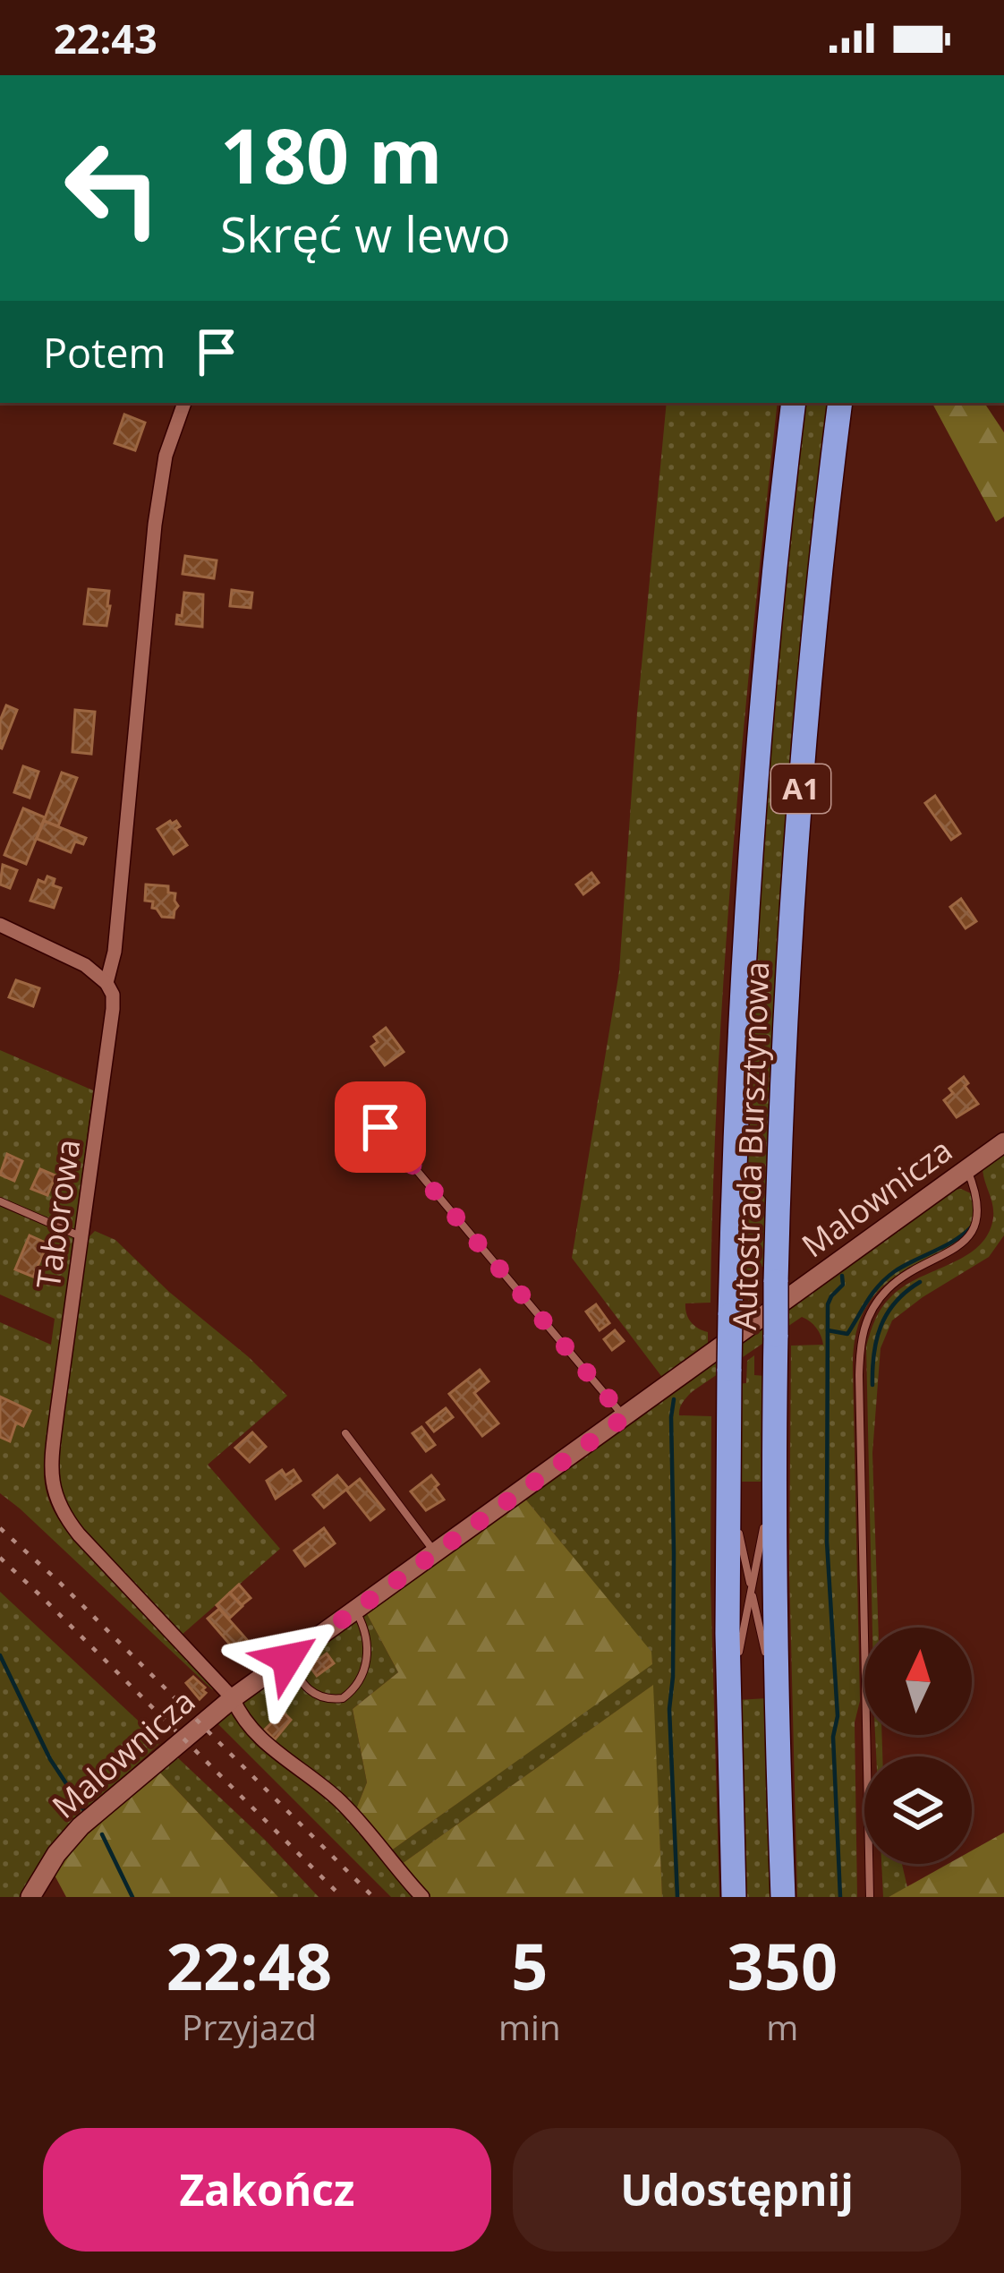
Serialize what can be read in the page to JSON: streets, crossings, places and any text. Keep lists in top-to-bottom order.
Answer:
{
  "streets": {
    "highway": ["A1", "Autostrada Bursztynowa"],
    "street": ["Malownicza", "Taborowa"]
  },
  "crossings": [
    ["Malownicza", "Taborowa"]
  ],
  "north": "top",
  "page": {
    "status": "22:43",
    "turn": ["180 m", "Skręć w lewo"],
    "then": "Potem",
    "eta": [
      "22:48",
      "Przyjazd",
      "5",
      "min",
      "350",
      "m"
    ],
    "buttons": ["Zakończ", "Udostępnij"]
  }
}
